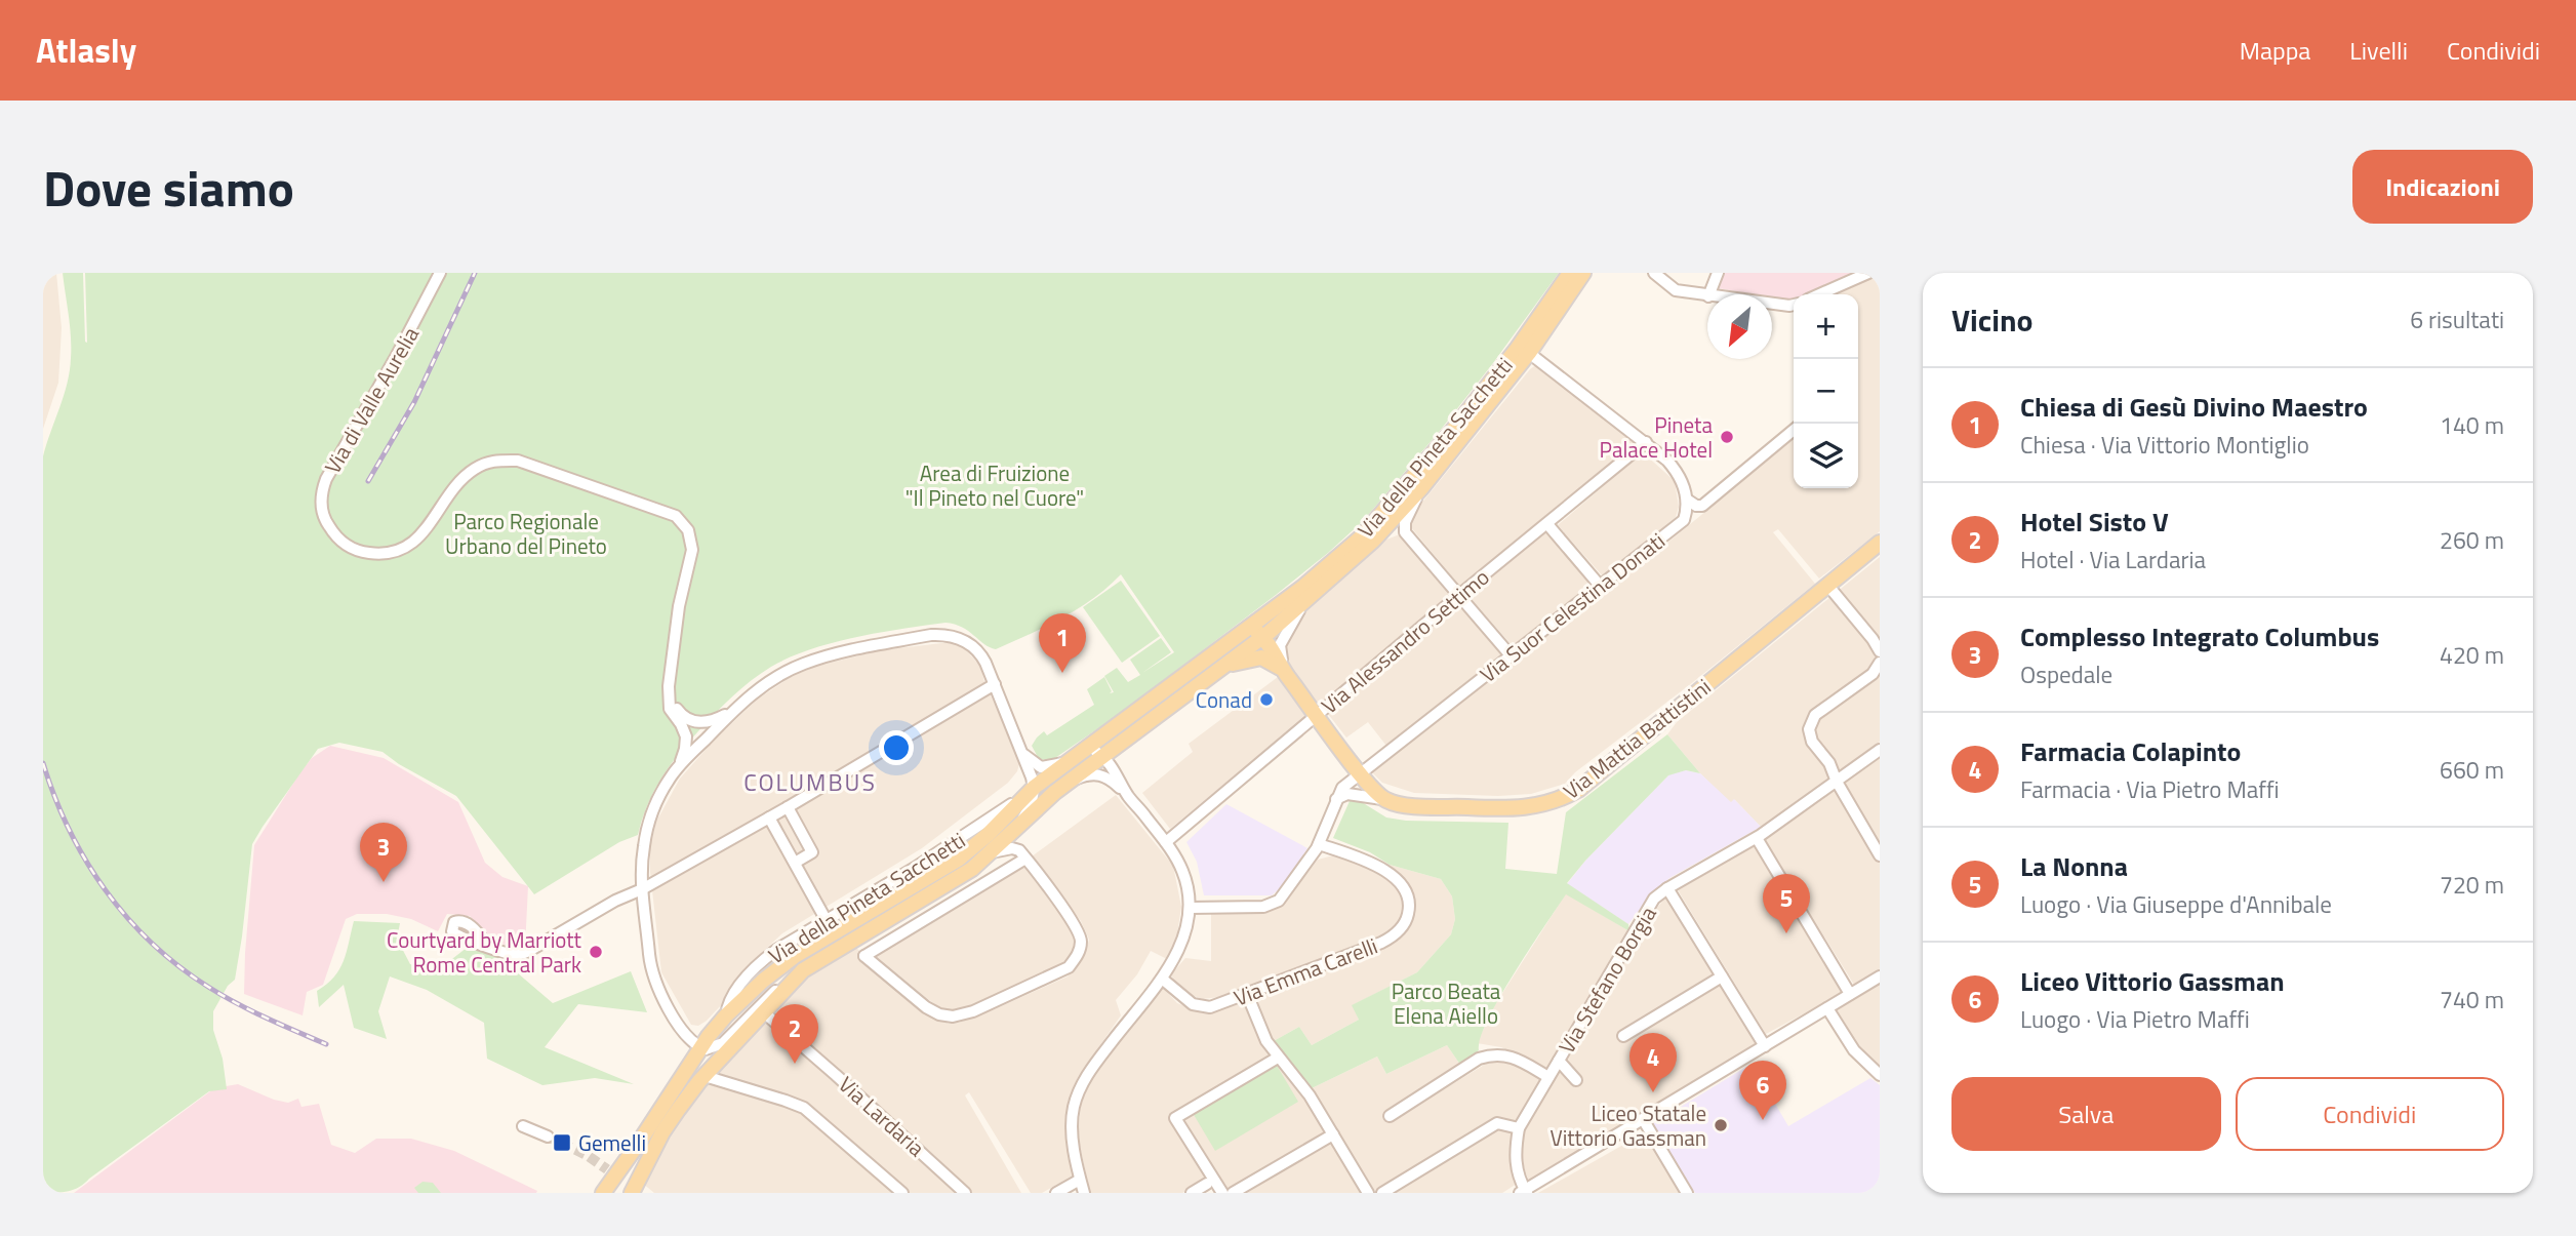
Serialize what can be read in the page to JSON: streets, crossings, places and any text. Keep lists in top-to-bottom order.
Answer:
{
  "streets": {
    "main road": ["Via della Pineta Sacchetti", "Via Mattia Battistini"],
    "street": [
      "Via di Valle Aurelia",
      "Via Suor Celestina Donati",
      "Via Alessandro Settimo",
      "Via Emma Carelli",
      "Via Stefano Borgia",
      "Via Lardaria"
    ]
  },
  "crossings": [
    ["Via della Pineta Sacchetti", "Via Lardaria"],
    ["Via Suor Celestina Donati", "Via Emma Carelli"]
  ],
  "districts": ["COLUMBUS"],
  "parks": ["Area di Fruizione \"Il Pineto nel Cuore\"", "Parco Regionale Urbano del Pineto", "Parco Beata Elena Aiello"],
  "places": {
    "other": [
      "Pineta Palace Hotel",
      "Conad",
      "Courtyard by Marriott Rome Central Park",
      "Liceo Statale Vittorio Gassman"
    ],
    "transit": ["Gemelli"]
  },
  "north": "bottom left",
  "page": {
    "header": "Atlasly",
    "nav": ["Mappa", "Livelli", "Condividi"],
    "title": "Dove siamo",
    "buttons": [
      "Indicazioni",
      ["Salva", "Condividi"]
    ],
    "heading": ["Vicino", "6 risultati"],
    "map_buttons": ["+", "−"],
    "list": [
      {
        "mark": "1",
        "name": "Chiesa di Gesù Divino Maestro",
        "note": "Chiesa · Via Vittorio Montiglio",
        "value": "140 m"
      },
      {
        "mark": "2",
        "name": "Hotel Sisto V",
        "note": "Hotel · Via Lardaria",
        "value": "260 m"
      },
      {
        "mark": "3",
        "name": "Complesso Integrato Columbus",
        "note": "Ospedale",
        "value": "420 m"
      },
      {
        "mark": "4",
        "name": "Farmacia Colapinto",
        "note": "Farmacia · Via Pietro Maffi",
        "value": "660 m"
      },
      {
        "mark": "5",
        "name": "La Nonna",
        "note": "Luogo · Via Giuseppe d'Annibale",
        "value": "720 m"
      },
      {
        "mark": "6",
        "name": "Liceo Vittorio Gassman",
        "note": "Luogo · Via Pietro Maffi",
        "value": "740 m"
      }
    ],
    "pins": [
      "1",
      "3",
      "5",
      "2",
      "4",
      "6"
    ]
  }
}
